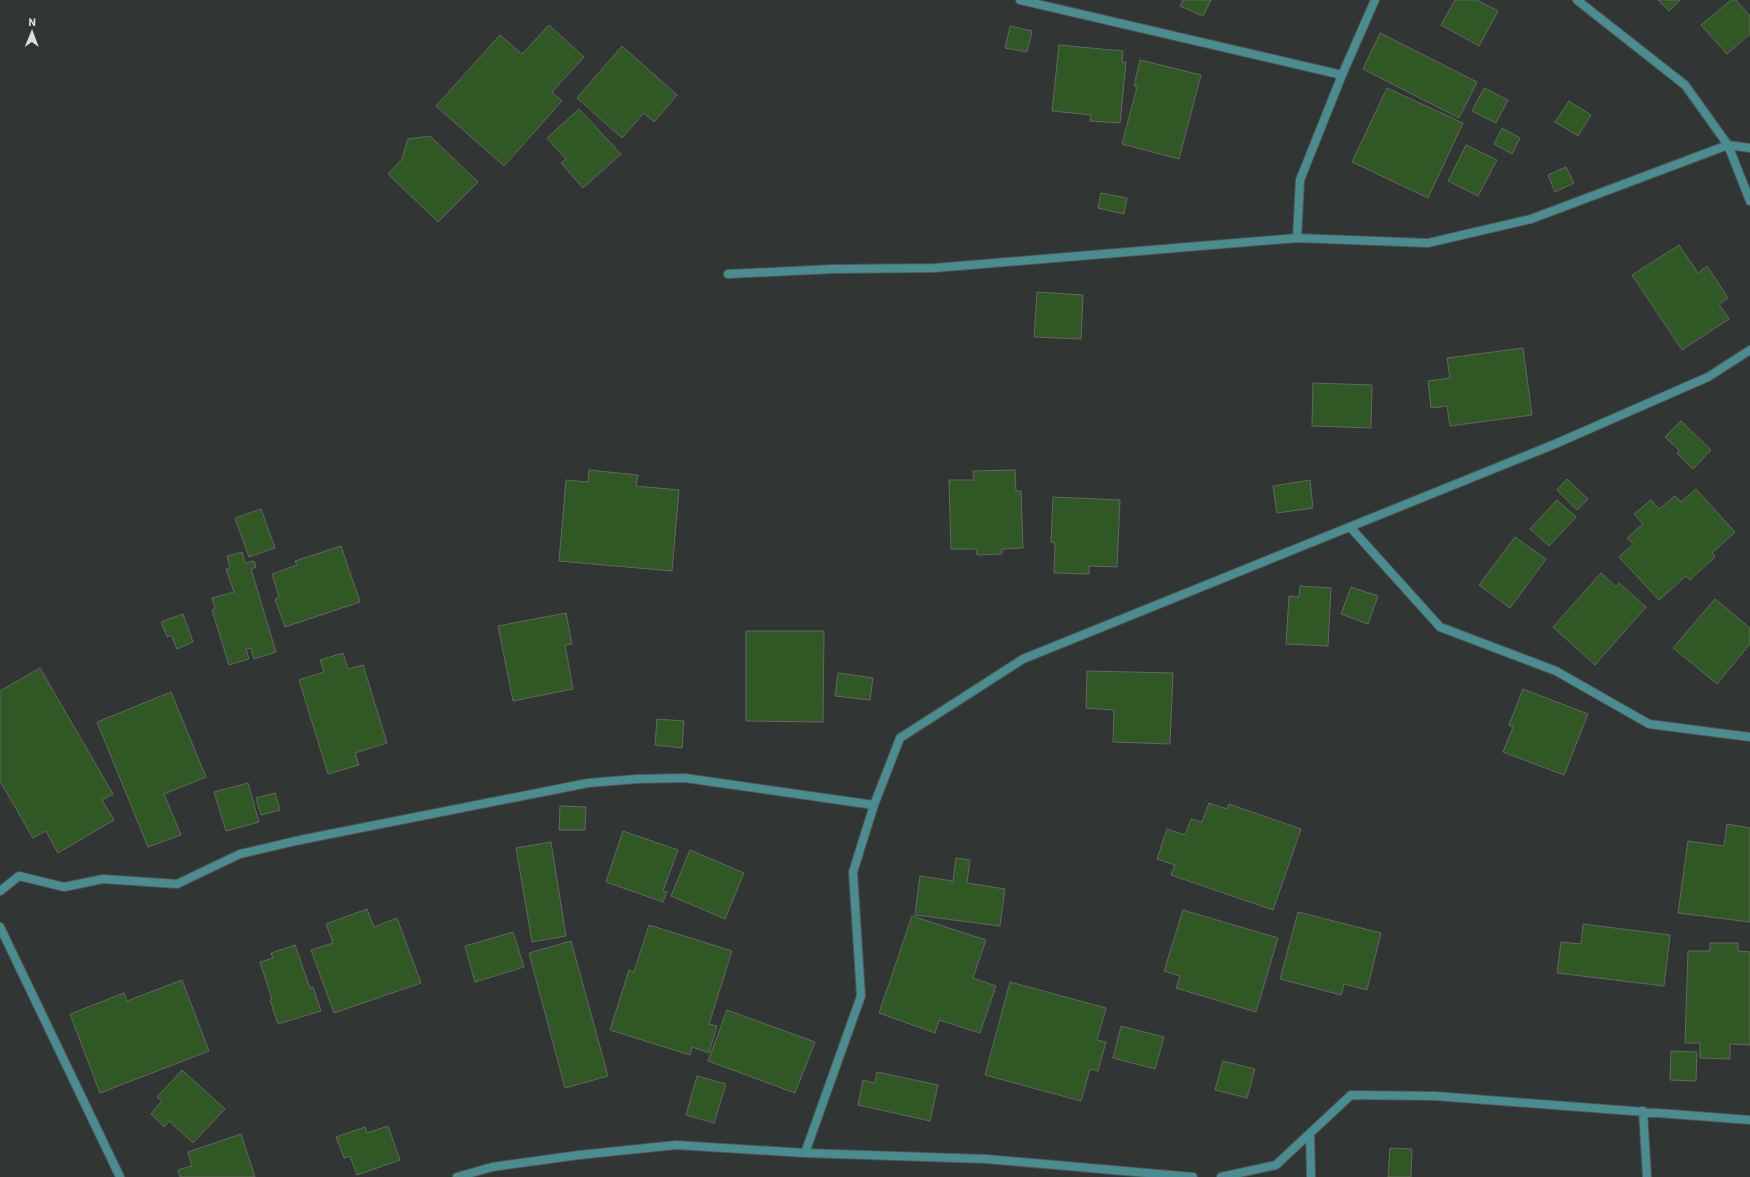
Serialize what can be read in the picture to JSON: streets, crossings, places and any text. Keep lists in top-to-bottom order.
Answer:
{
  "north": "top"
}
